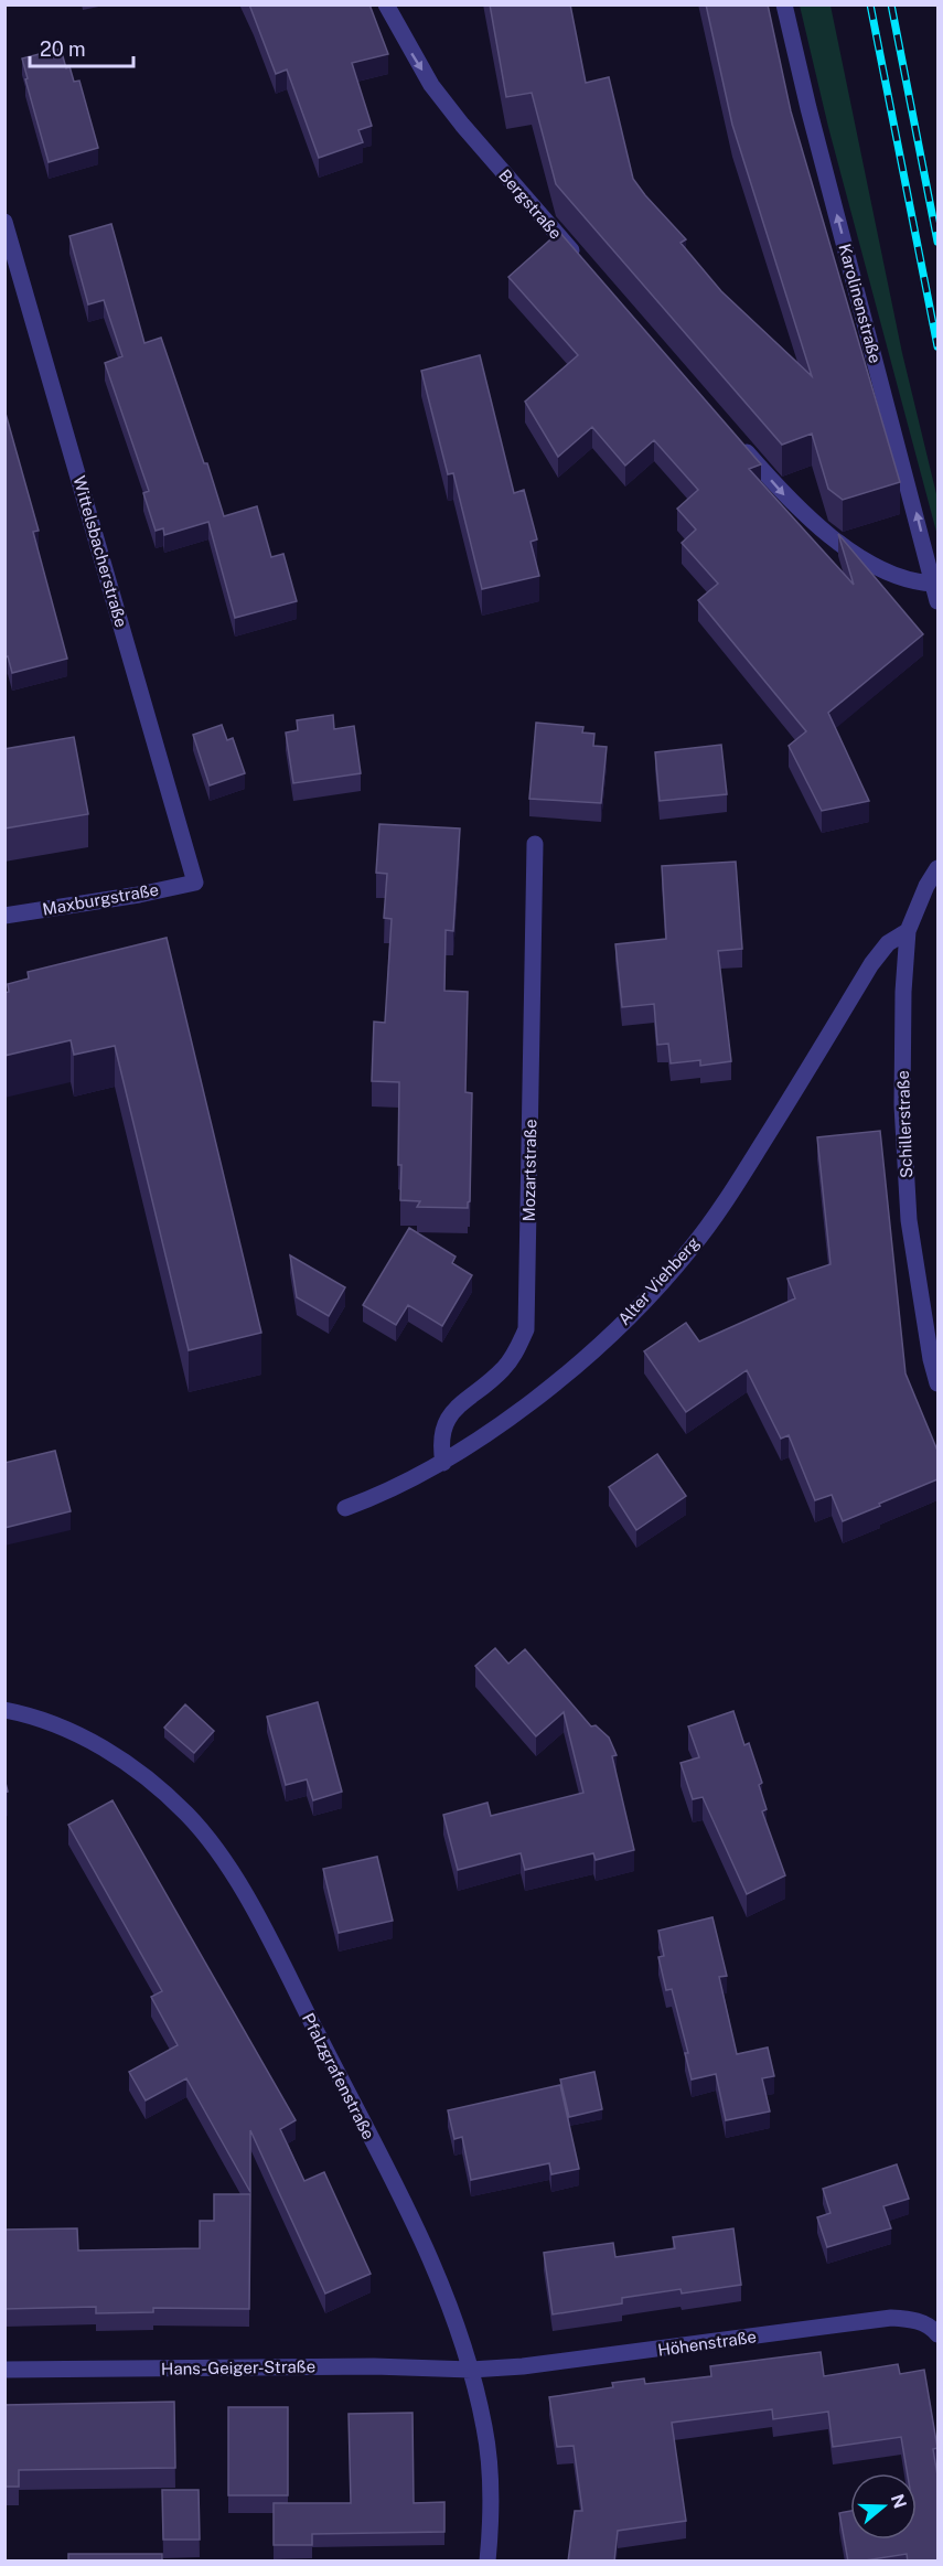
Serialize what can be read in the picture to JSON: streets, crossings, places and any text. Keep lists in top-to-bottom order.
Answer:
{
  "streets": {
    "street": [
      "Bergstraße",
      "Karolinenstraße",
      "Wittelsbacherstraße",
      "Maxburgstraße",
      "Schillerstraße",
      "Mozartstraße",
      "Alter Viehberg",
      "Pfalzgrafenstraße",
      "Höhenstraße",
      "Hans-Geiger-Straße"
    ]
  },
  "crossings": [
    ["Wittelsbacherstraße", "Maxburgstraße"],
    ["Schillerstraße", "Alter Viehberg"],
    ["Mozartstraße", "Alter Viehberg"],
    ["Pfalzgrafenstraße", "Höhenstraße"],
    ["Pfalzgrafenstraße", "Hans-Geiger-Straße"],
    ["Höhenstraße", "Hans-Geiger-Straße"]
  ],
  "one_way": ["Bergstraße", "Karolinenstraße"],
  "scale_bar": "20 m",
  "north": "right"
}
